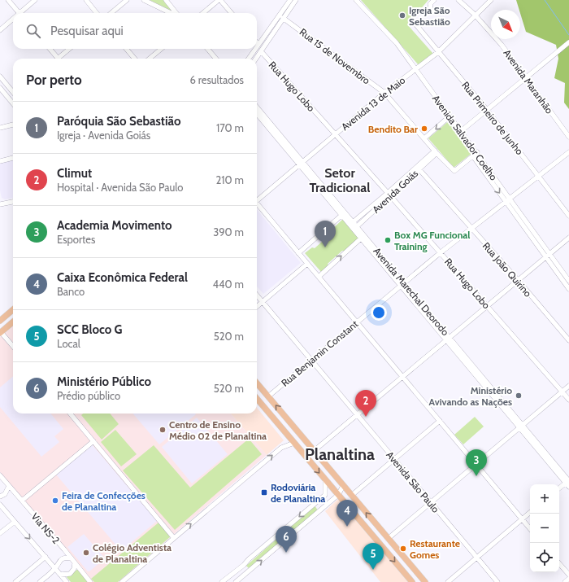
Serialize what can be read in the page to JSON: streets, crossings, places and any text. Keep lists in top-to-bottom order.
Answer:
{
  "streets": {
    "street": [
      "Rua 15 de Novembro",
      "Avenida Maranhão",
      "Rua Hugo Lobo",
      "Avenida 13 de Maio",
      "Rua Primeiro de Junho",
      "Avenida Salvador Coelho",
      "Avenida Goiás",
      "Rua João Quirino",
      "Avenida Marechal Deorodo",
      "Rua Benjamin Constant",
      "Avenida São Paulo",
      "Via NS-2"
    ]
  },
  "crossings": [
    ["Rua 15 de Novembro", "Avenida 13 de Maio"],
    ["Rua 15 de Novembro", "Avenida Salvador Coelho"],
    ["Rua 15 de Novembro", "Avenida Goiás"],
    ["Avenida Maranhão", "Avenida 13 de Maio"],
    ["Rua Hugo Lobo", "Avenida 13 de Maio"],
    ["Rua Hugo Lobo", "Avenida Goiás"],
    ["Rua Hugo Lobo", "Rua Benjamin Constant"],
    ["Avenida 13 de Maio", "Rua Primeiro de Junho"],
    ["Avenida 13 de Maio", "Avenida Salvador Coelho"],
    ["Avenida 13 de Maio", "Avenida Marechal Deorodo"],
    ["Rua Primeiro de Junho", "Rua Benjamin Constant"],
    ["Avenida Salvador Coelho", "Rua Benjamin Constant"],
    ["Avenida Goiás", "Rua João Quirino"],
    ["Avenida Goiás", "Avenida Marechal Deorodo"],
    ["Rua João Quirino", "Rua Benjamin Constant"],
    ["Avenida Marechal Deorodo", "Rua Benjamin Constant"],
    ["Rua Benjamin Constant", "Avenida São Paulo"]
  ],
  "districts": ["Setor Tradicional", "Planaltina"],
  "places": {
    "other": [
      "Igreja São Sebastião",
      "Bendito Bar",
      "Box MG Funcional Training",
      "Ministério Avivando as Nações",
      "Centro de Ensino Médio 02 de Planaltina",
      "Feira de Confecções de Planaltina",
      "Restaurante Gomes",
      "Colégio Adventista de Planaltina"
    ],
    "transit": ["Rodoviária de Planaltina"]
  },
  "north": "bottom right",
  "page": {
    "search": "Pesquisar aqui",
    "heading": ["Por perto", "6 resultados"],
    "list": [
      {
        "mark": "1",
        "name": "Paróquia São Sebastião",
        "note": "Igreja · Avenida Goiás",
        "value": "170 m"
      },
      {
        "mark": "2",
        "name": "Climut",
        "note": "Hospital · Avenida São Paulo",
        "value": "210 m"
      },
      {
        "mark": "3",
        "name": "Academia Movimento",
        "note": "Esportes",
        "value": "390 m"
      },
      {
        "mark": "4",
        "name": "Caixa Econômica Federal",
        "note": "Banco",
        "value": "440 m"
      },
      {
        "mark": "5",
        "name": "SCC Bloco G",
        "note": "Local",
        "value": "520 m"
      },
      {
        "mark": "6",
        "name": "Ministério Público",
        "note": "Prédio público",
        "value": "520 m"
      }
    ],
    "pins": [
      "1",
      "2",
      "3",
      "4",
      "6",
      "5"
    ],
    "map_buttons": ["+", "−"]
  }
}
